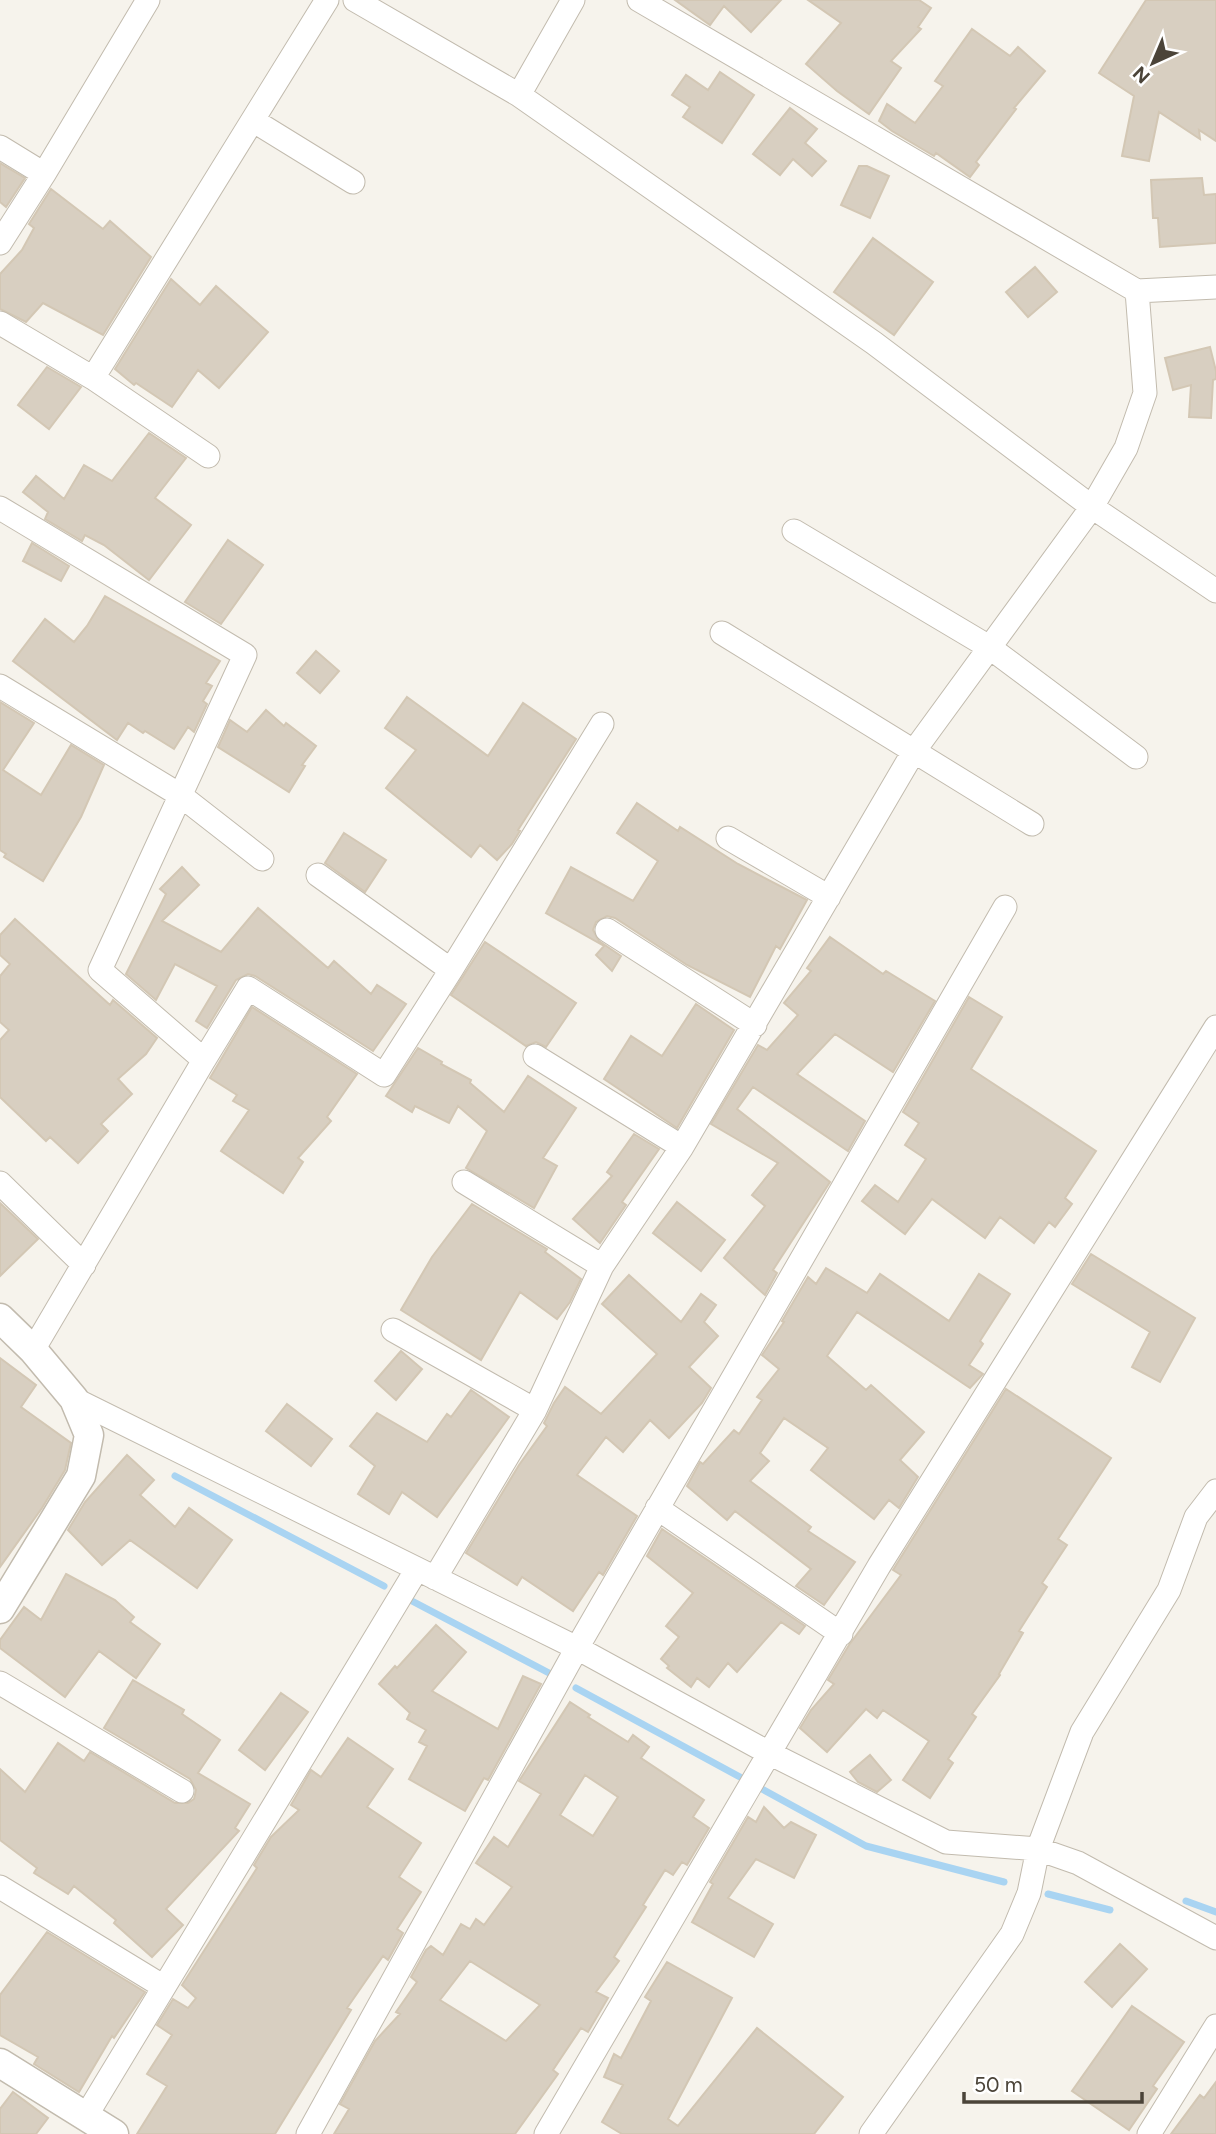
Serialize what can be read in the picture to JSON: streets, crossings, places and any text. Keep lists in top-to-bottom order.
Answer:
{
  "scale_bar": "50 m",
  "north": "bottom left"
}
